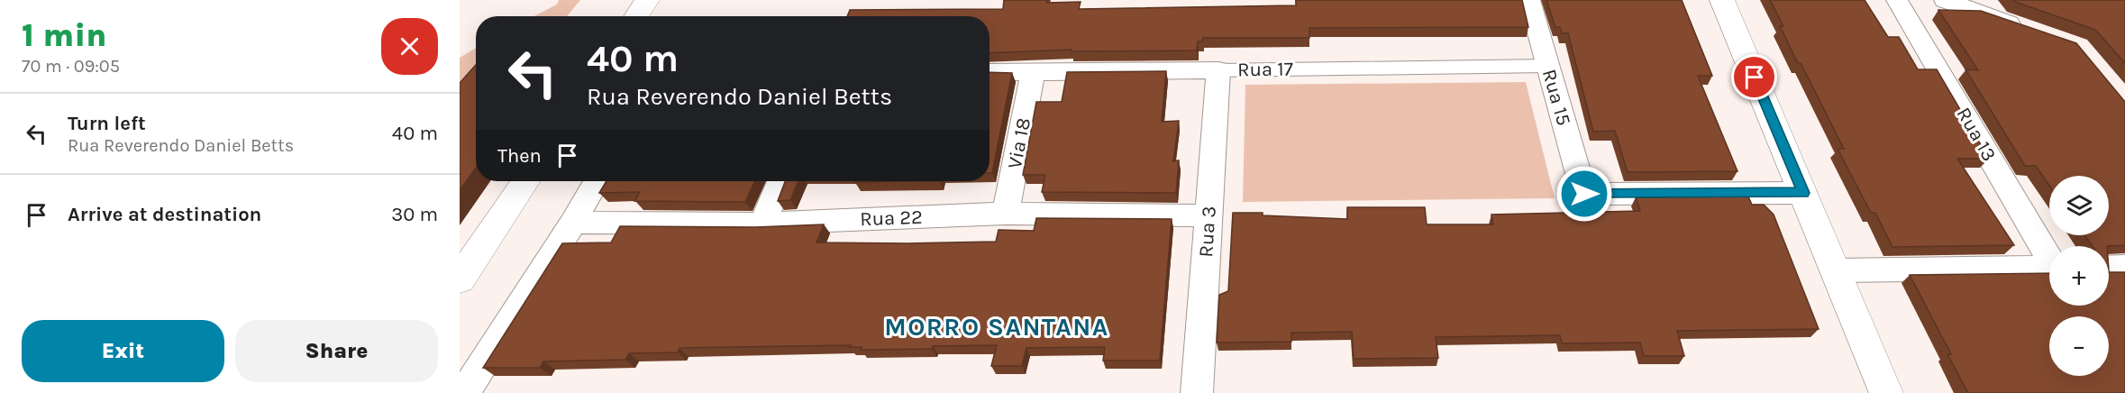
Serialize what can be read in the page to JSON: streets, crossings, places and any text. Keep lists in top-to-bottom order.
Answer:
{
  "streets": {
    "street": [
      "Rua 17",
      "Rua 15",
      "Rua 13",
      "Via 18",
      "Rua 22",
      "Rua 3"
    ]
  },
  "crossings": [
    ["Rua 17", "Rua 15"],
    ["Rua 17", "Via 18"],
    ["Rua 17", "Rua 3"],
    ["Via 18", "Rua 22"],
    ["Rua 22", "Rua 3"]
  ],
  "districts": ["MORRO SANTANA"],
  "page": {
    "heading": ["1 min", "70 m · 09:05"],
    "turn": ["40 m", "Rua Reverendo Daniel Betts"],
    "list": [
      {
        "name": "Turn left",
        "note": "Rua Reverendo Daniel Betts",
        "value": "40 m"
      },
      {
        "name": "Arrive at destination",
        "value": "30 m"
      }
    ],
    "then": "Then",
    "map_buttons": ["+", "−"],
    "buttons": ["Exit", "Share"]
  }
}
